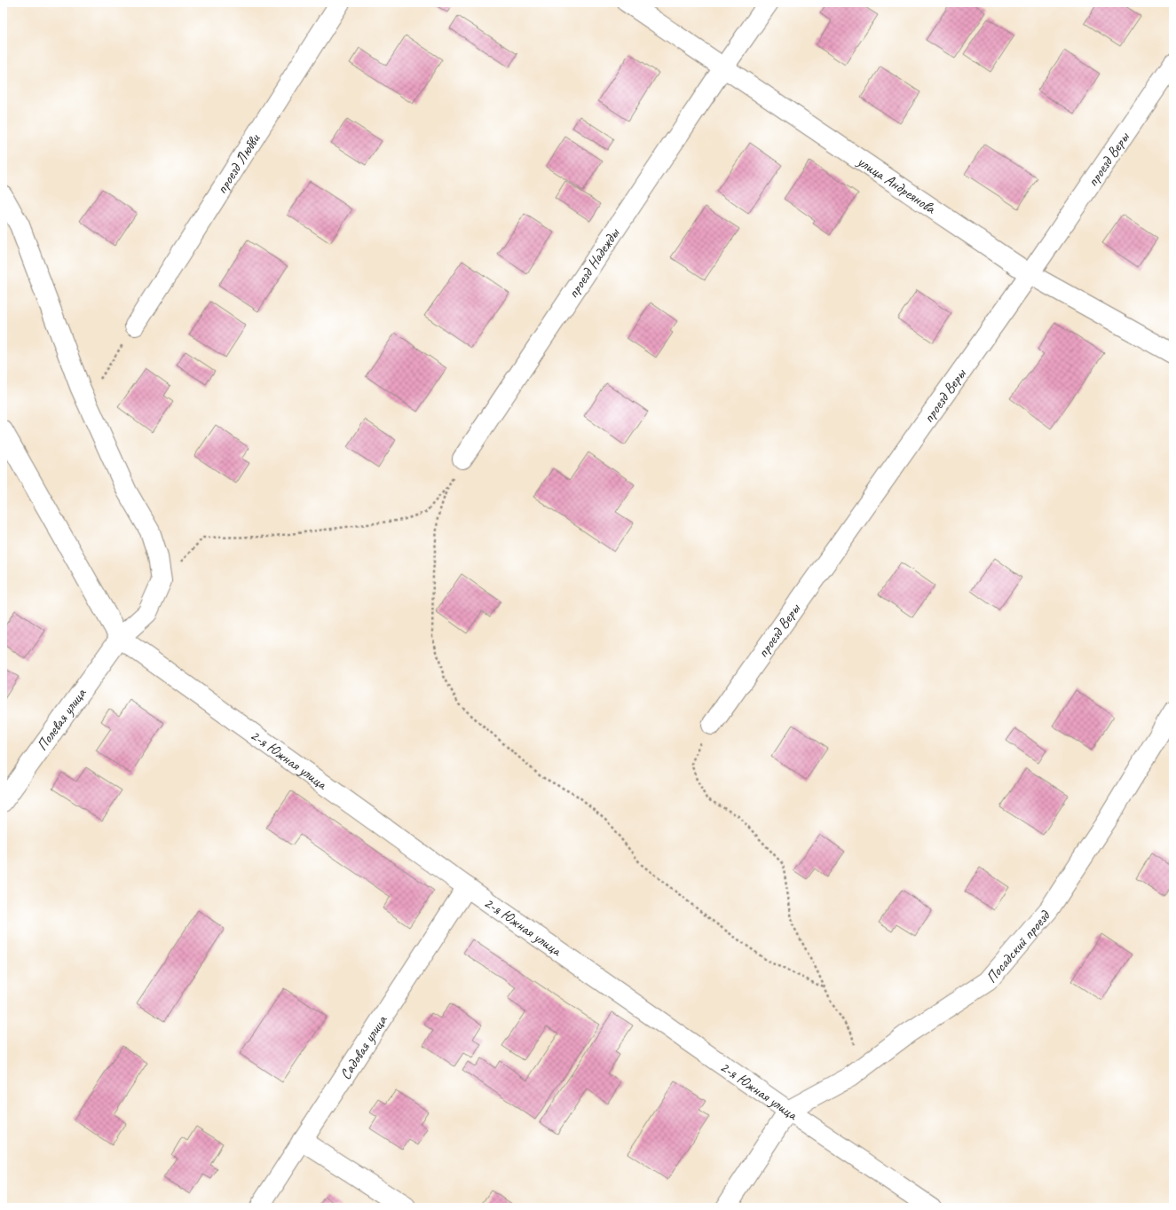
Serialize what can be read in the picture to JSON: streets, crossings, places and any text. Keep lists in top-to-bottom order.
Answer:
{
  "streets": {
    "street": [
      "проезд Веры",
      "проезд Любви",
      "улица Андреянова",
      "проезд Надежды",
      "Полевая улица",
      "2-я Южная улица",
      "Посадский проезд",
      "Садовая улица"
    ]
  },
  "crossings": [
    ["проезд Веры", "улица Андреянова"],
    ["улица Андреянова", "проезд Надежды"],
    ["Полевая улица", "2-я Южная улица"],
    ["2-я Южная улица", "Посадский проезд"],
    ["2-я Южная улица", "Садовая улица"]
  ]
}
